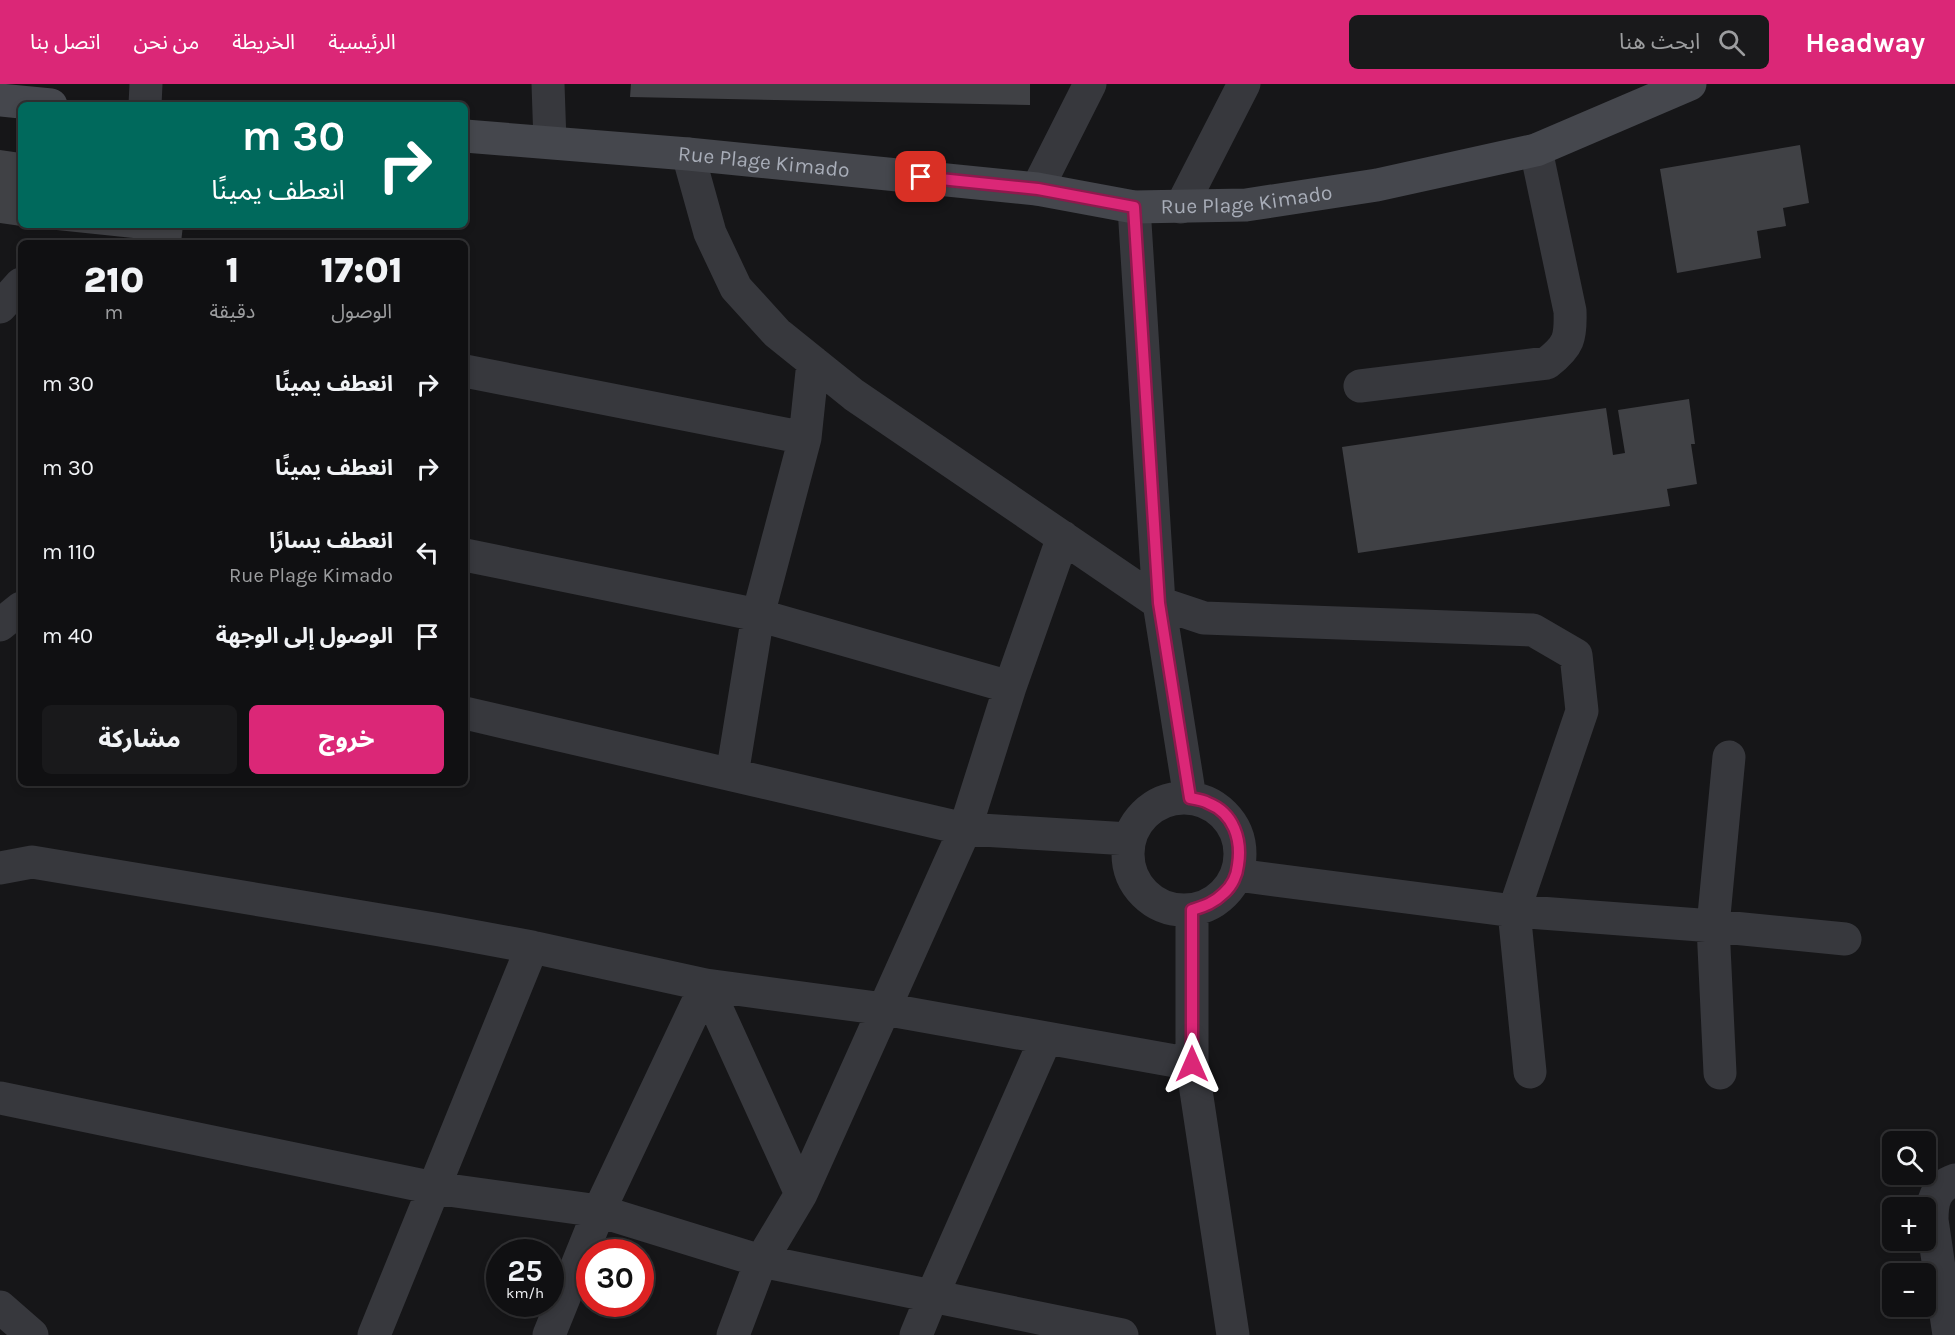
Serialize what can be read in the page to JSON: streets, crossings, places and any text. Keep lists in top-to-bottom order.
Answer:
{
  "streets": {
    "street": ["Rue Plage Kimado"]
  },
  "page": {
    "header": "Headway",
    "search": "ابحث هنا",
    "nav": [
      "الرئيسية",
      "الخريطة",
      "من نحن",
      "اتصل بنا"
    ],
    "turn": ["30 m", "انعطف يمينًا"],
    "eta": [
      "17:01",
      "الوصول",
      "1",
      "دقيقة",
      "210",
      "m"
    ],
    "list": [
      {
        "name": "انعطف يمينًا",
        "value": "30 m"
      },
      {
        "name": "انعطف يمينًا",
        "value": "30 m"
      },
      {
        "name": "انعطف يسارًا",
        "note": "Rue Plage Kimado",
        "value": "110 m"
      },
      {
        "name": "الوصول إلى الوجهة",
        "value": "40 m"
      }
    ],
    "buttons": ["خروج", "مشاركة"],
    "map_buttons": ["+", "−"],
    "speed": "25 km/h",
    "limit": "30"
  }
}
